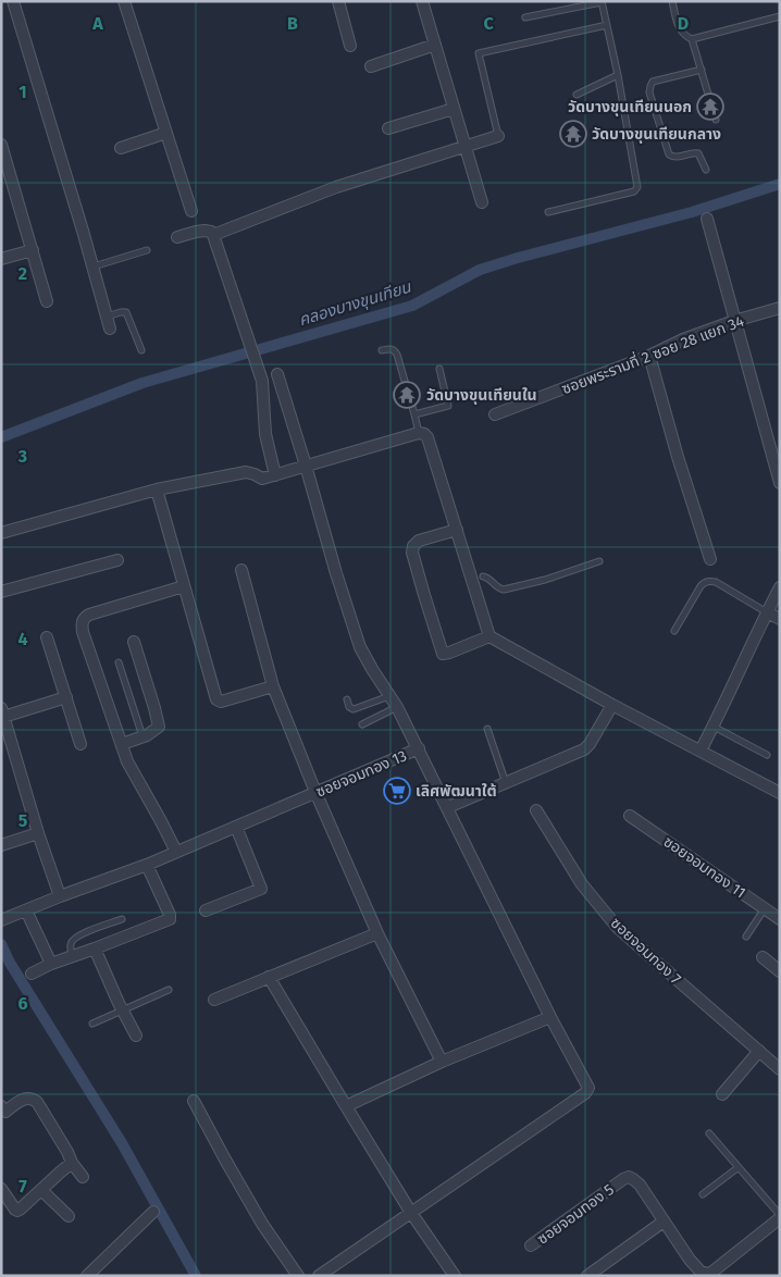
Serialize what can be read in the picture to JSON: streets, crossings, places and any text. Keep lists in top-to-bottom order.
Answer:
{
  "streets": {
    "street": [
      "ซอยพระรามที่ 2 ซอย 28 แยก 34",
      "ซอยจอมทอง 13",
      "ซอยจอมทอง 11",
      "ซอยจอมทอง 7",
      "ซอยจอมทอง 5"
    ]
  },
  "water": ["คลองบางขุนเทียน"],
  "places": {
    "temple": ["วัดบางขุนเทียนนอก", "วัดบางขุนเทียนกลาง", "วัดบางขุนเทียนใน"],
    "supermarket": ["เลิศพัฒนาใต้"]
  },
  "grid": {
    "columns": [
      "A",
      "B",
      "C",
      "D"
    ],
    "rows": [
      "1",
      "2",
      "3",
      "4",
      "5",
      "6",
      "7"
    ]
  }
}
